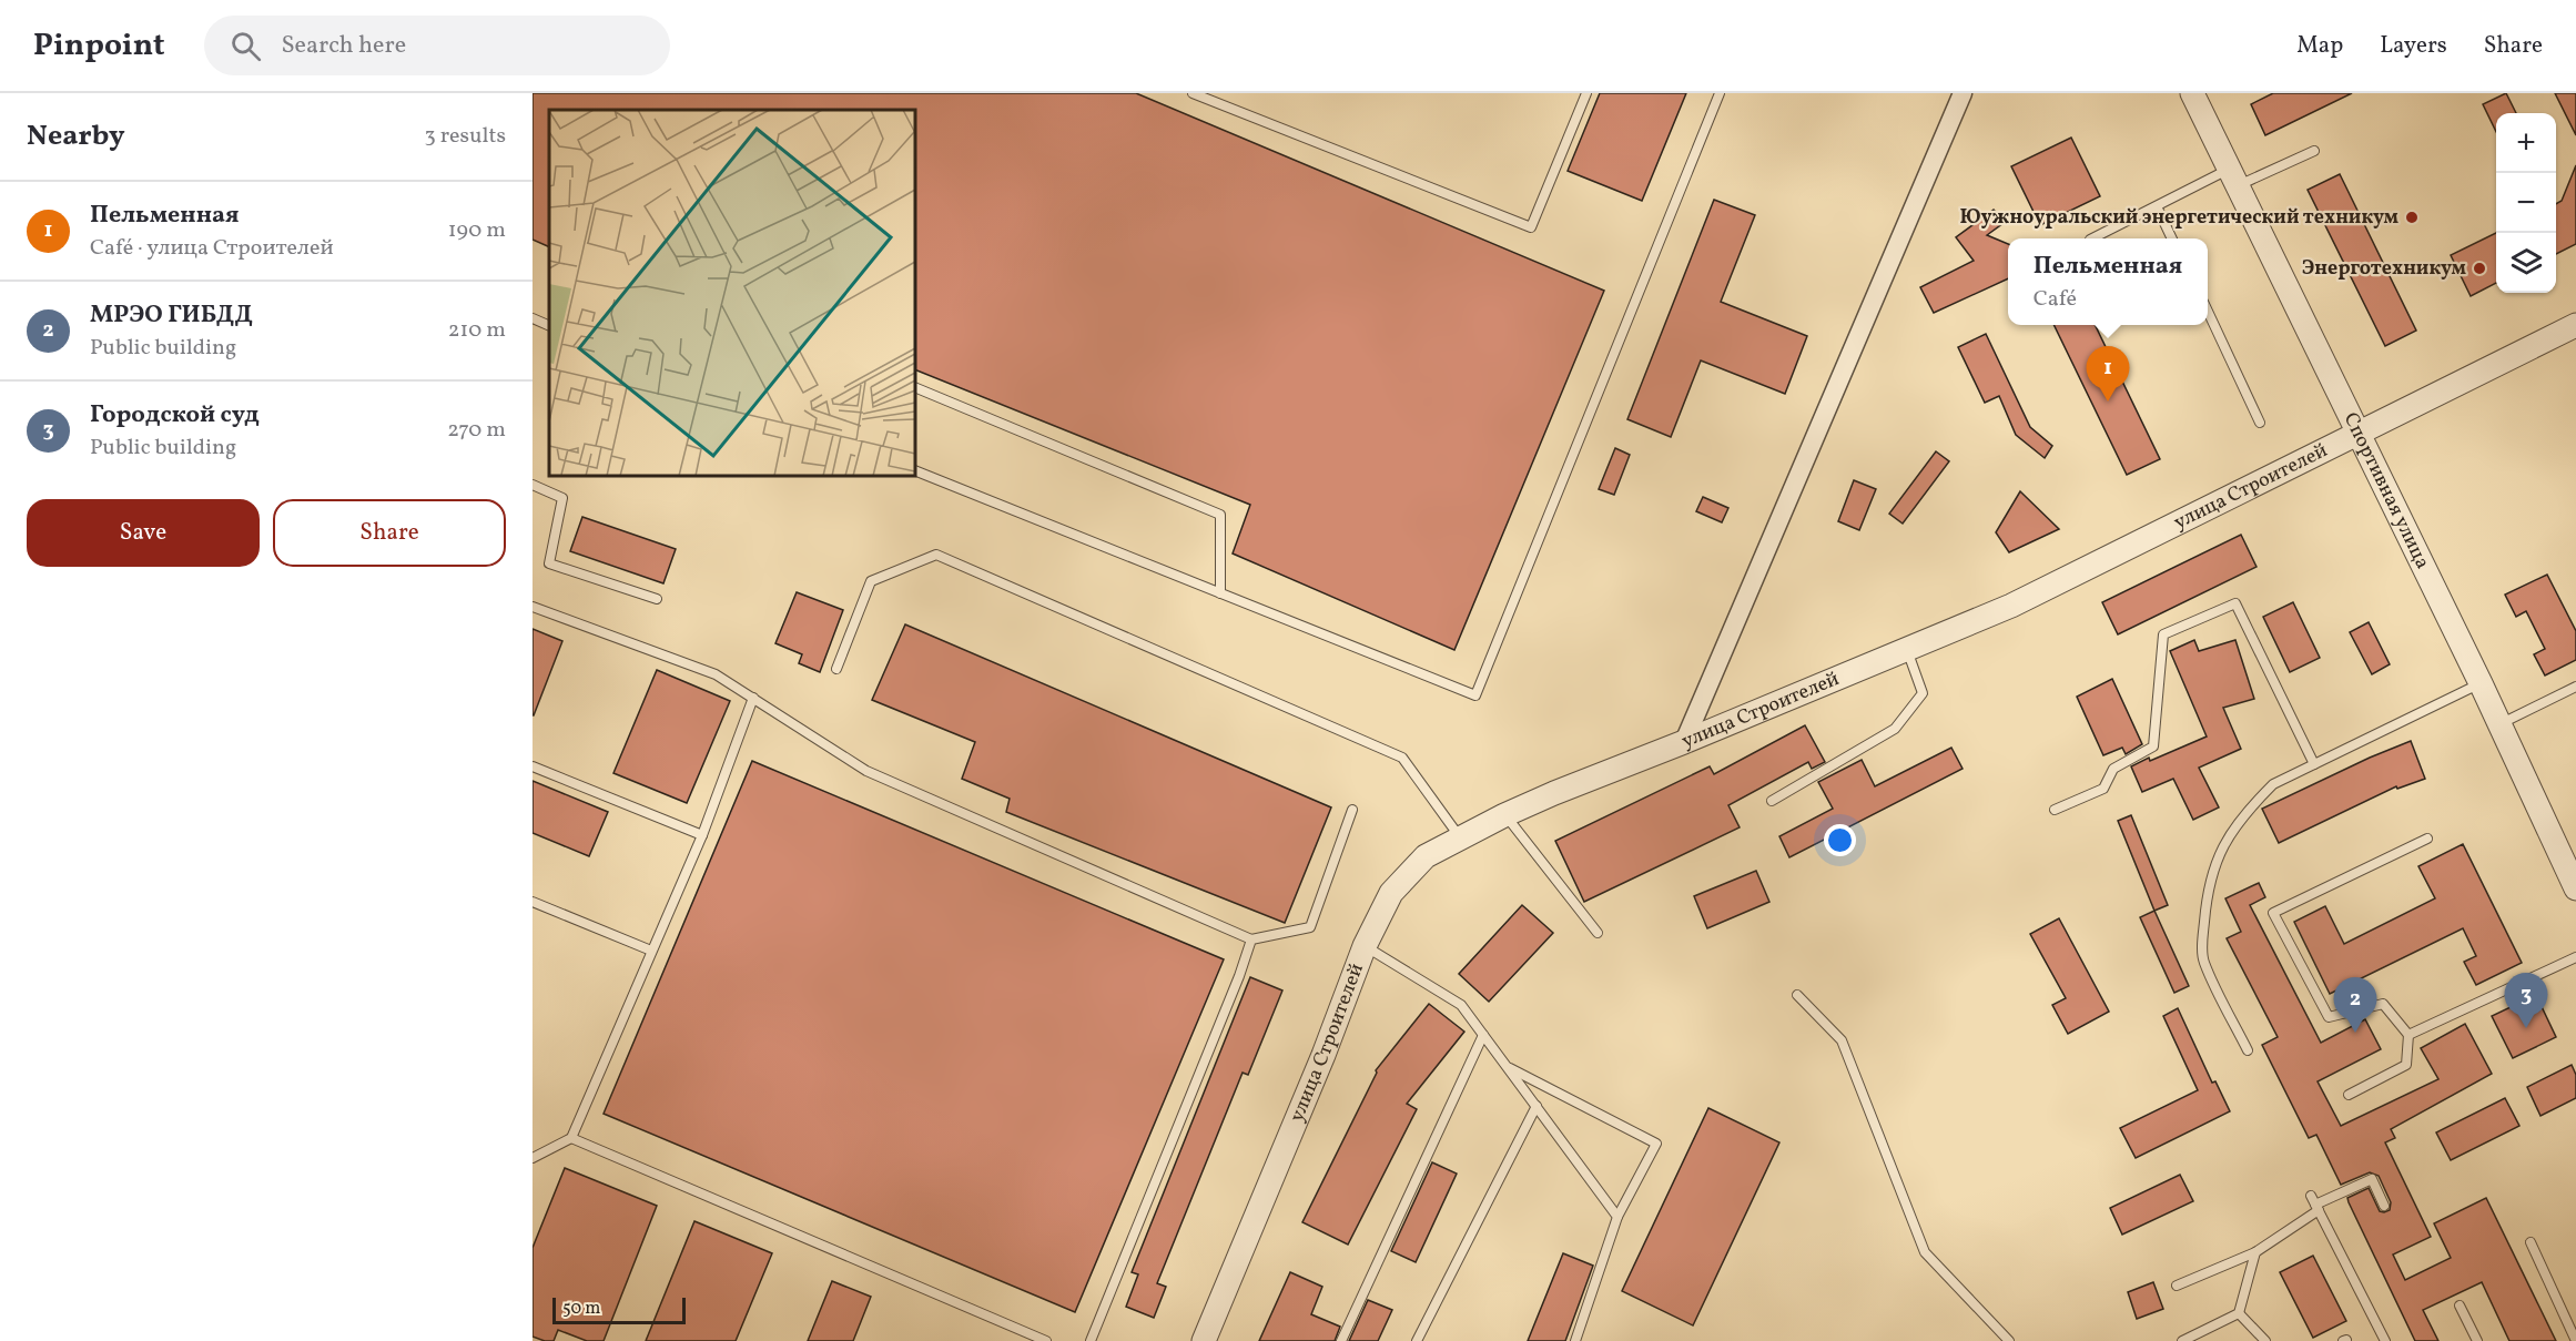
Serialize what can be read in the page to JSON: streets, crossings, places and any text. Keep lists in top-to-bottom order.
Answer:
{
  "streets": {
    "street": ["улица Строителей", "Спортивная улица"]
  },
  "crossings": [
    ["улица Строителей", "Спортивная улица"]
  ],
  "places": ["Юужноуральский энергетический техникум", "Энерготехникум"],
  "scale_bar": "50 m",
  "page": {
    "header": "Pinpoint",
    "search": "Search here",
    "nav": ["Map", "Layers", "Share"],
    "heading": ["Nearby", "3 results"],
    "map_buttons": ["+", "−"],
    "list": [
      {
        "mark": "1",
        "name": "Пельменная",
        "note": "Café · улица Строителей",
        "value": "190 m"
      },
      {
        "mark": "2",
        "name": "МРЭО ГИБДД",
        "note": "Public building",
        "value": "210 m"
      },
      {
        "mark": "3",
        "name": "Городской суд",
        "note": "Public building",
        "value": "270 m"
      }
    ],
    "popup": ["Пельменная", "Café"],
    "pins": ["1", "3", "2"],
    "buttons": ["Save", "Share"],
    "scale": "50 m"
  }
}
